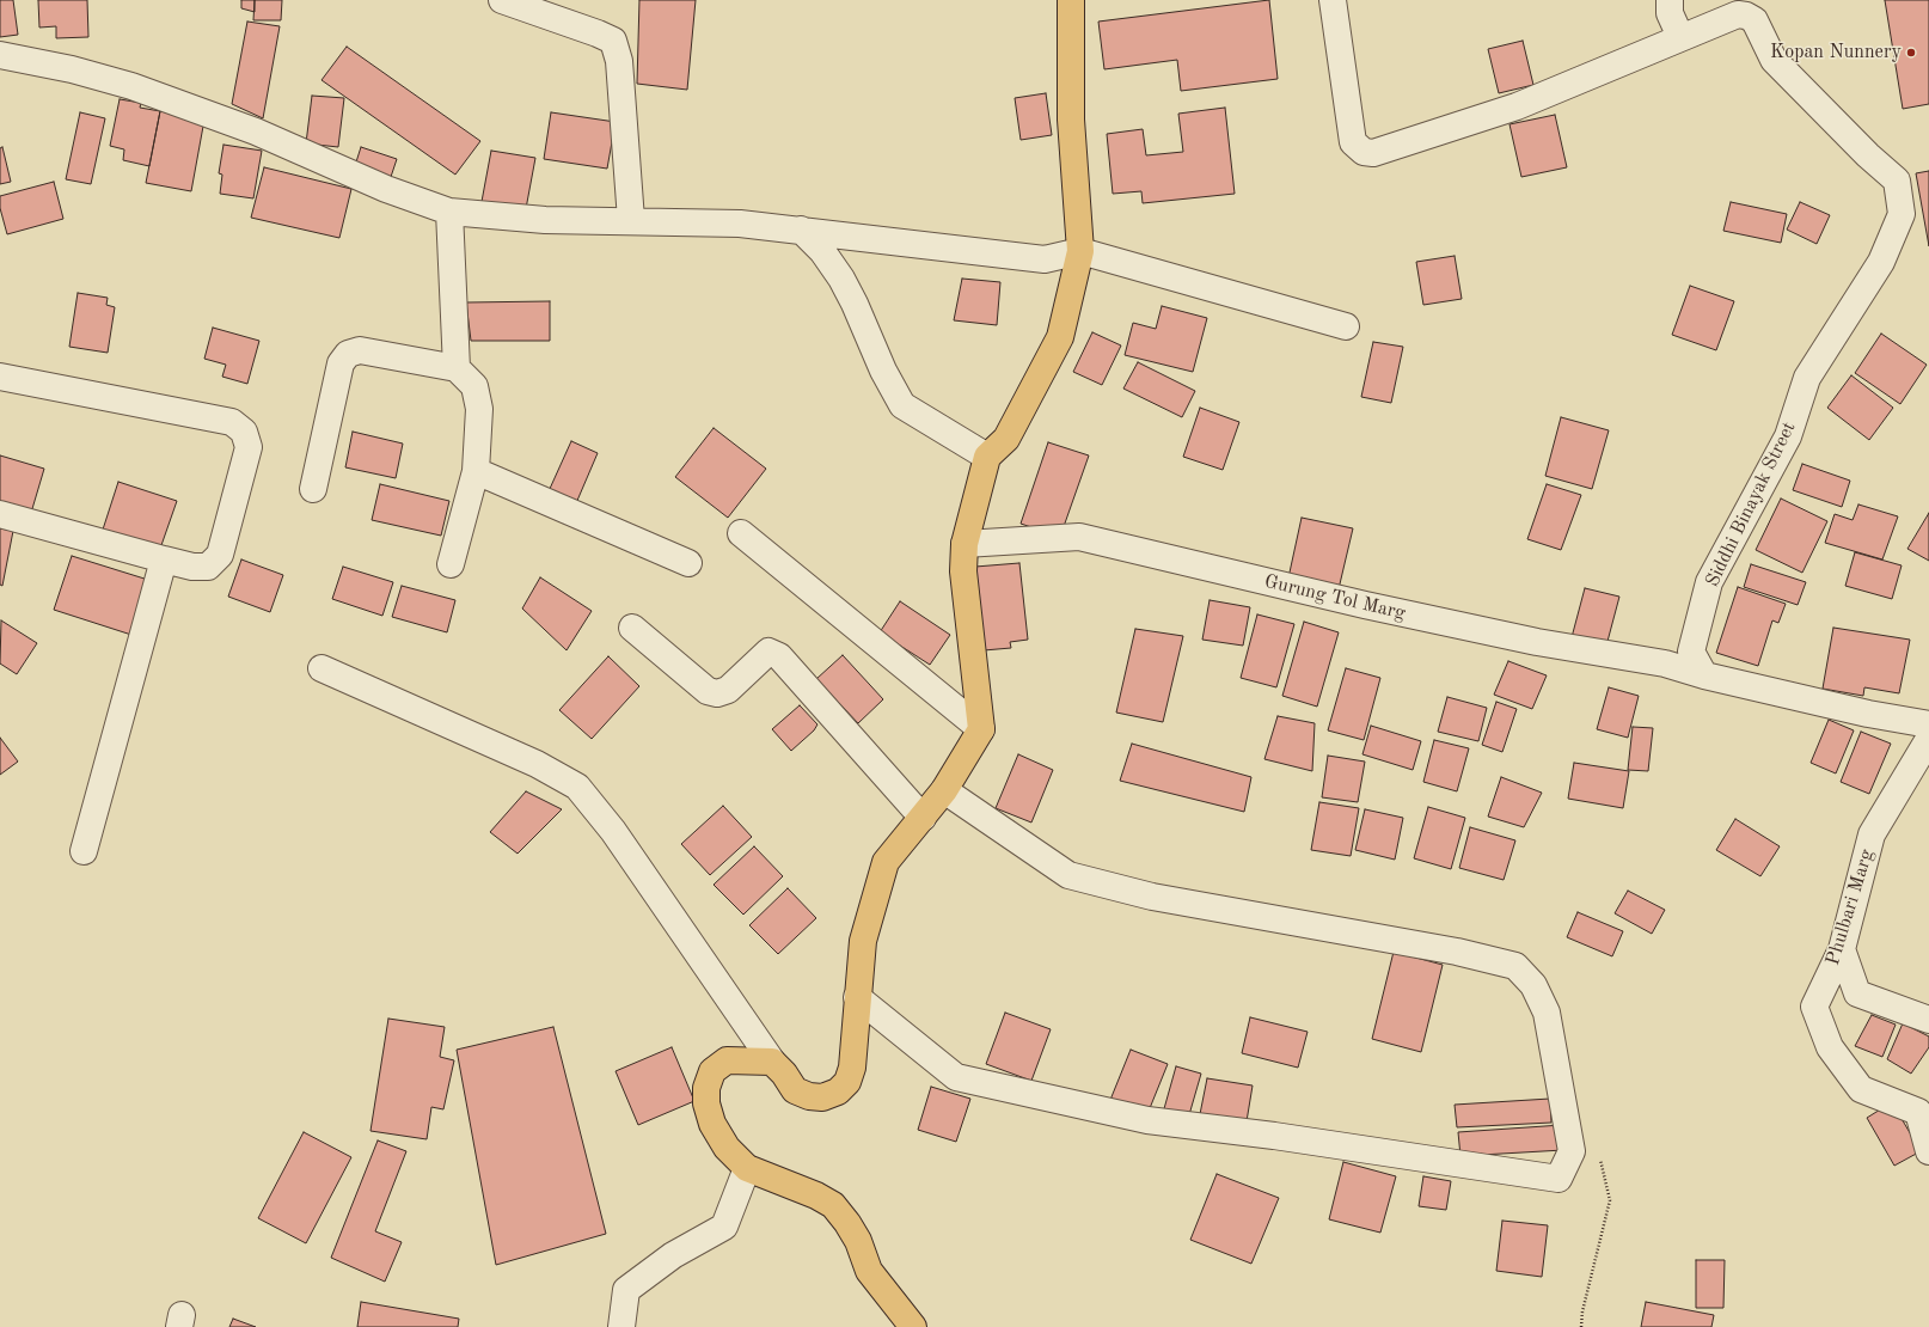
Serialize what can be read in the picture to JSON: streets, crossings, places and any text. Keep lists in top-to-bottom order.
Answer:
{
  "streets": {
    "street": ["Siddhi Binayak Street", "Gurung Tol Marg", "Phulbari Marg"]
  },
  "crossings": [
    ["Siddhi Binayak Street", "Gurung Tol Marg"]
  ],
  "places": ["Kopan Nunnery"]
}
